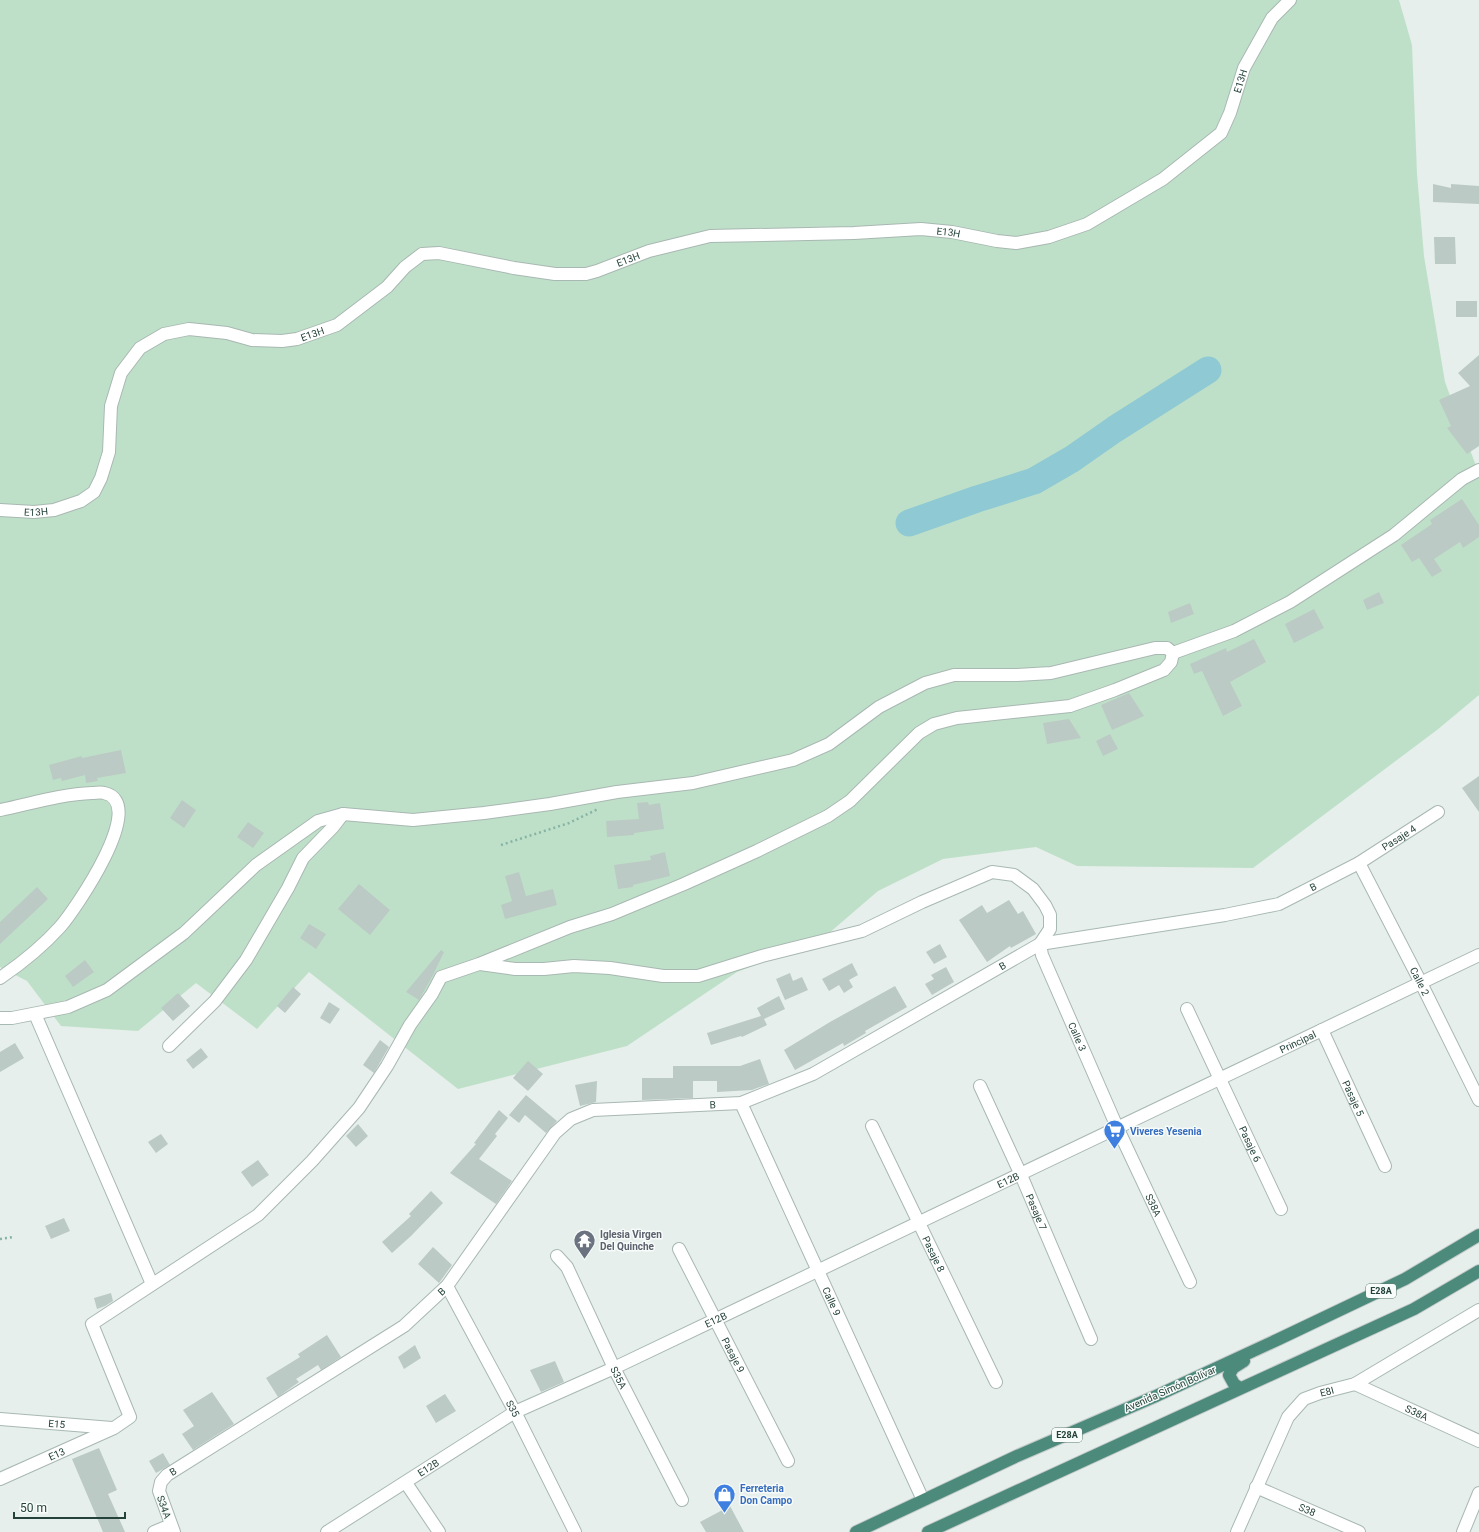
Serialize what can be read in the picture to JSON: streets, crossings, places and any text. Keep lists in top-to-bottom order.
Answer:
{
  "streets": {
    "highway": ["E28A", "Avenida Simón Bolívar"],
    "street": [
      "E13H",
      "Pasaje 4",
      "B",
      "Calle 2",
      "Calle 3",
      "Principal",
      "Pasaje 5",
      "Pasaje 6",
      "E12B",
      "S38A",
      "Pasaje 7",
      "Pasaje 8",
      "Calle 9",
      "Pasaje 9",
      "S35A",
      "E8I",
      "S35",
      "E15",
      "E13",
      "S34A",
      "S38"
    ]
  },
  "crossings": [
    ["Pasaje 4", "B"],
    ["Pasaje 4", "Calle 2"],
    ["B", "Calle 2"],
    ["B", "Calle 3"],
    ["B", "Calle 9"],
    ["B", "S35"],
    ["B", "S34A"],
    ["Calle 2", "Principal"],
    ["Calle 3", "Principal"],
    ["Calle 3", "E12B"],
    ["Calle 3", "S38A"],
    ["Principal", "Pasaje 5"],
    ["Principal", "Pasaje 6"],
    ["Principal", "E12B"],
    ["Principal", "S38A"],
    ["E12B", "S38A"],
    ["E12B", "Pasaje 7"],
    ["E12B", "Pasaje 8"],
    ["E12B", "Calle 9"],
    ["E12B", "Pasaje 9"],
    ["E12B", "S35A"],
    ["E12B", "S35"],
    ["S38A", "E8I"],
    ["Calle 9", "Avenida Simón Bolívar"],
    ["E8I", "S38"],
    ["E15", "E13"]
  ],
  "places": {
    "supermarket": ["Viveres Yesenia"],
    "temple": ["Iglesia Virgen Del Quinche"],
    "shop": ["Ferreteria Don Campo"]
  },
  "scale_bar": "50 m"
}
